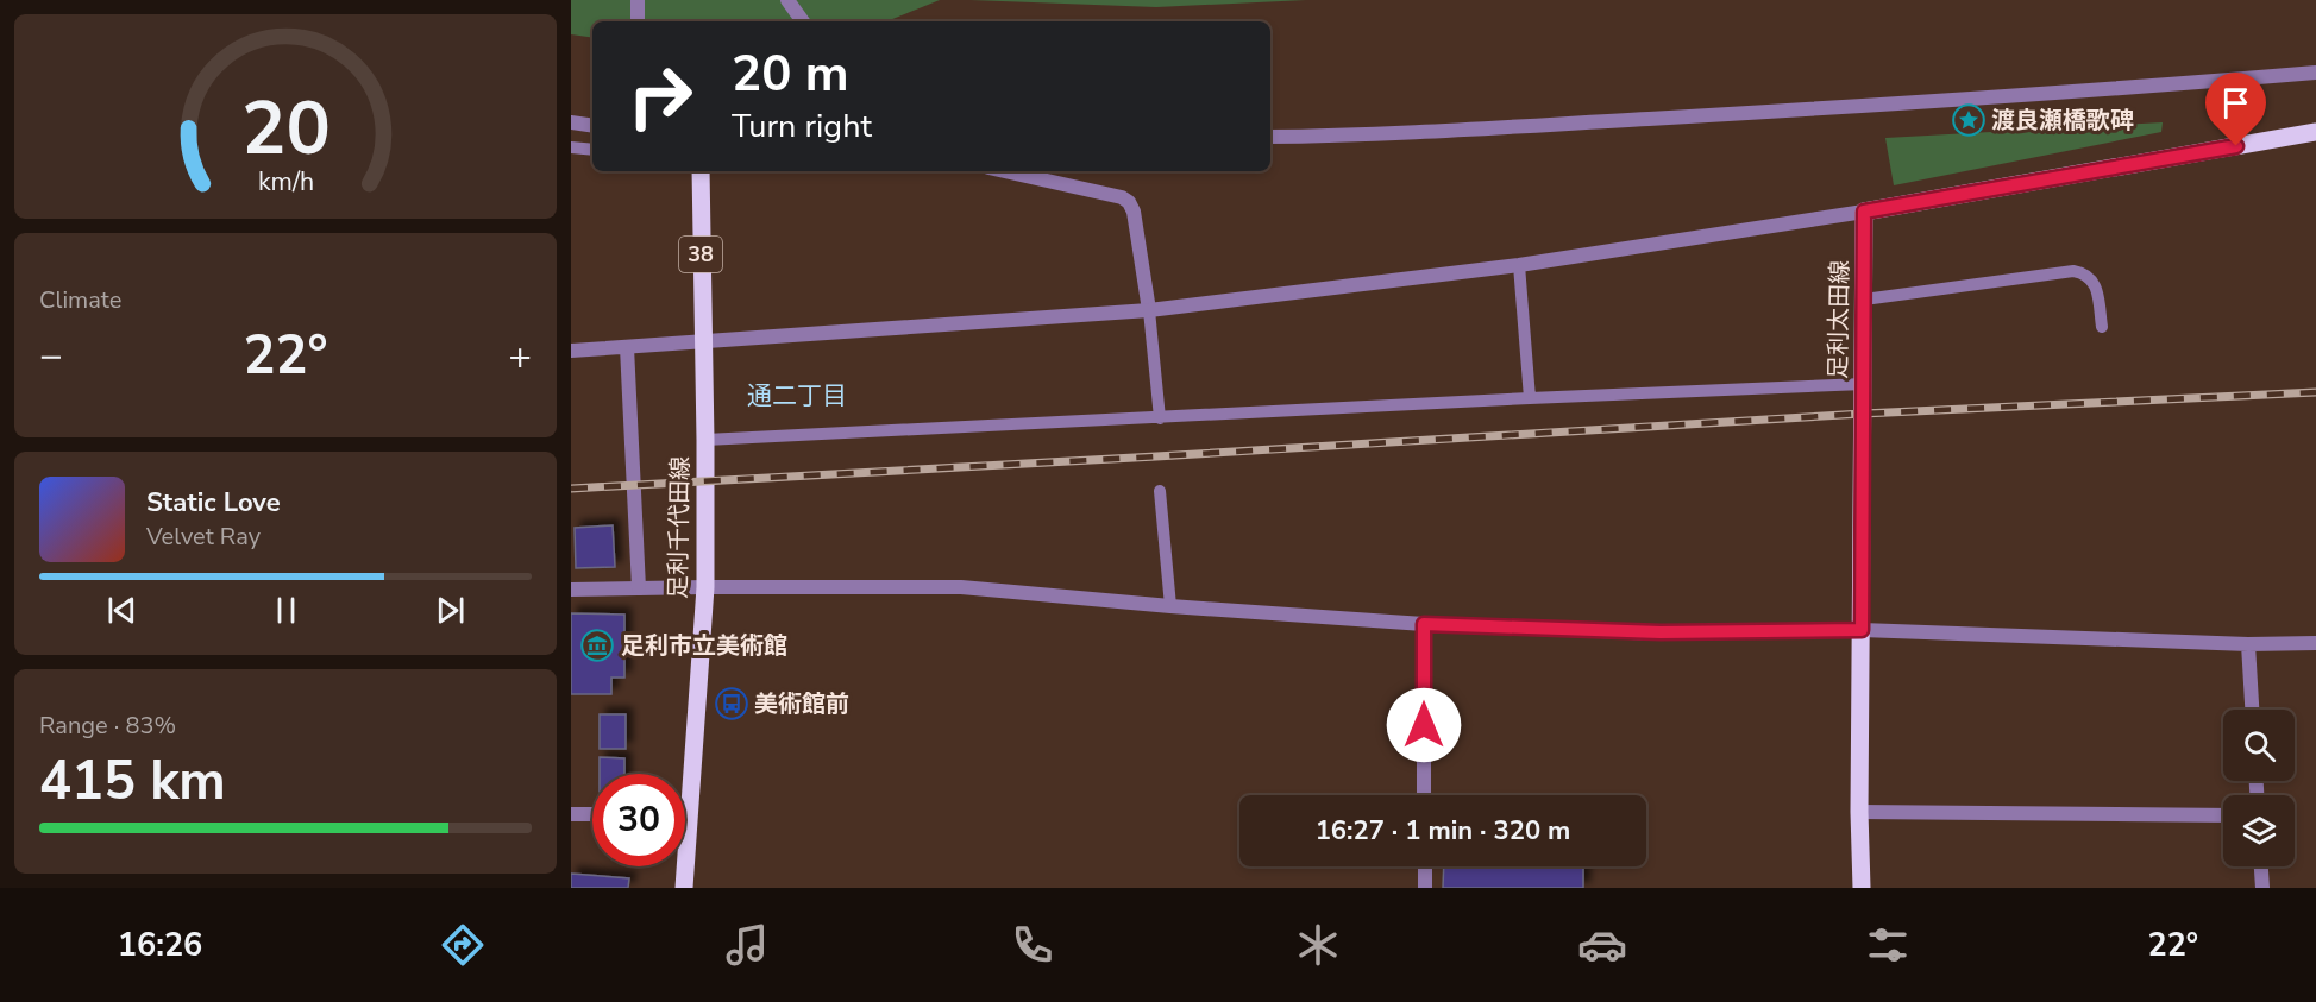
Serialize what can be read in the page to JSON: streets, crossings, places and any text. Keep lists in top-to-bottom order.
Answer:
{
  "streets": {
    "main road": ["38", "足利太田線", "足利千代田線"]
  },
  "districts": ["通二丁目"],
  "places": {
    "place": ["渡良瀬橋歌碑"],
    "museum": ["足利市立美術館"],
    "bus stop": ["美術館前"]
  },
  "page": {
    "turn": ["20 m", "Turn right"],
    "tile": [
      "Climate",
      ["Range · 83%", "415 km"]
    ],
    "heat": ["−", "22°", "+"],
    "song": ["Static Love", "Velvet Ray"],
    "limit": "30",
    "trip": "16:27 · 1 min · 320 m",
    "tabs": ["16:26", "22°"],
    "gauge": ["20", "km/h"]
  }
}
